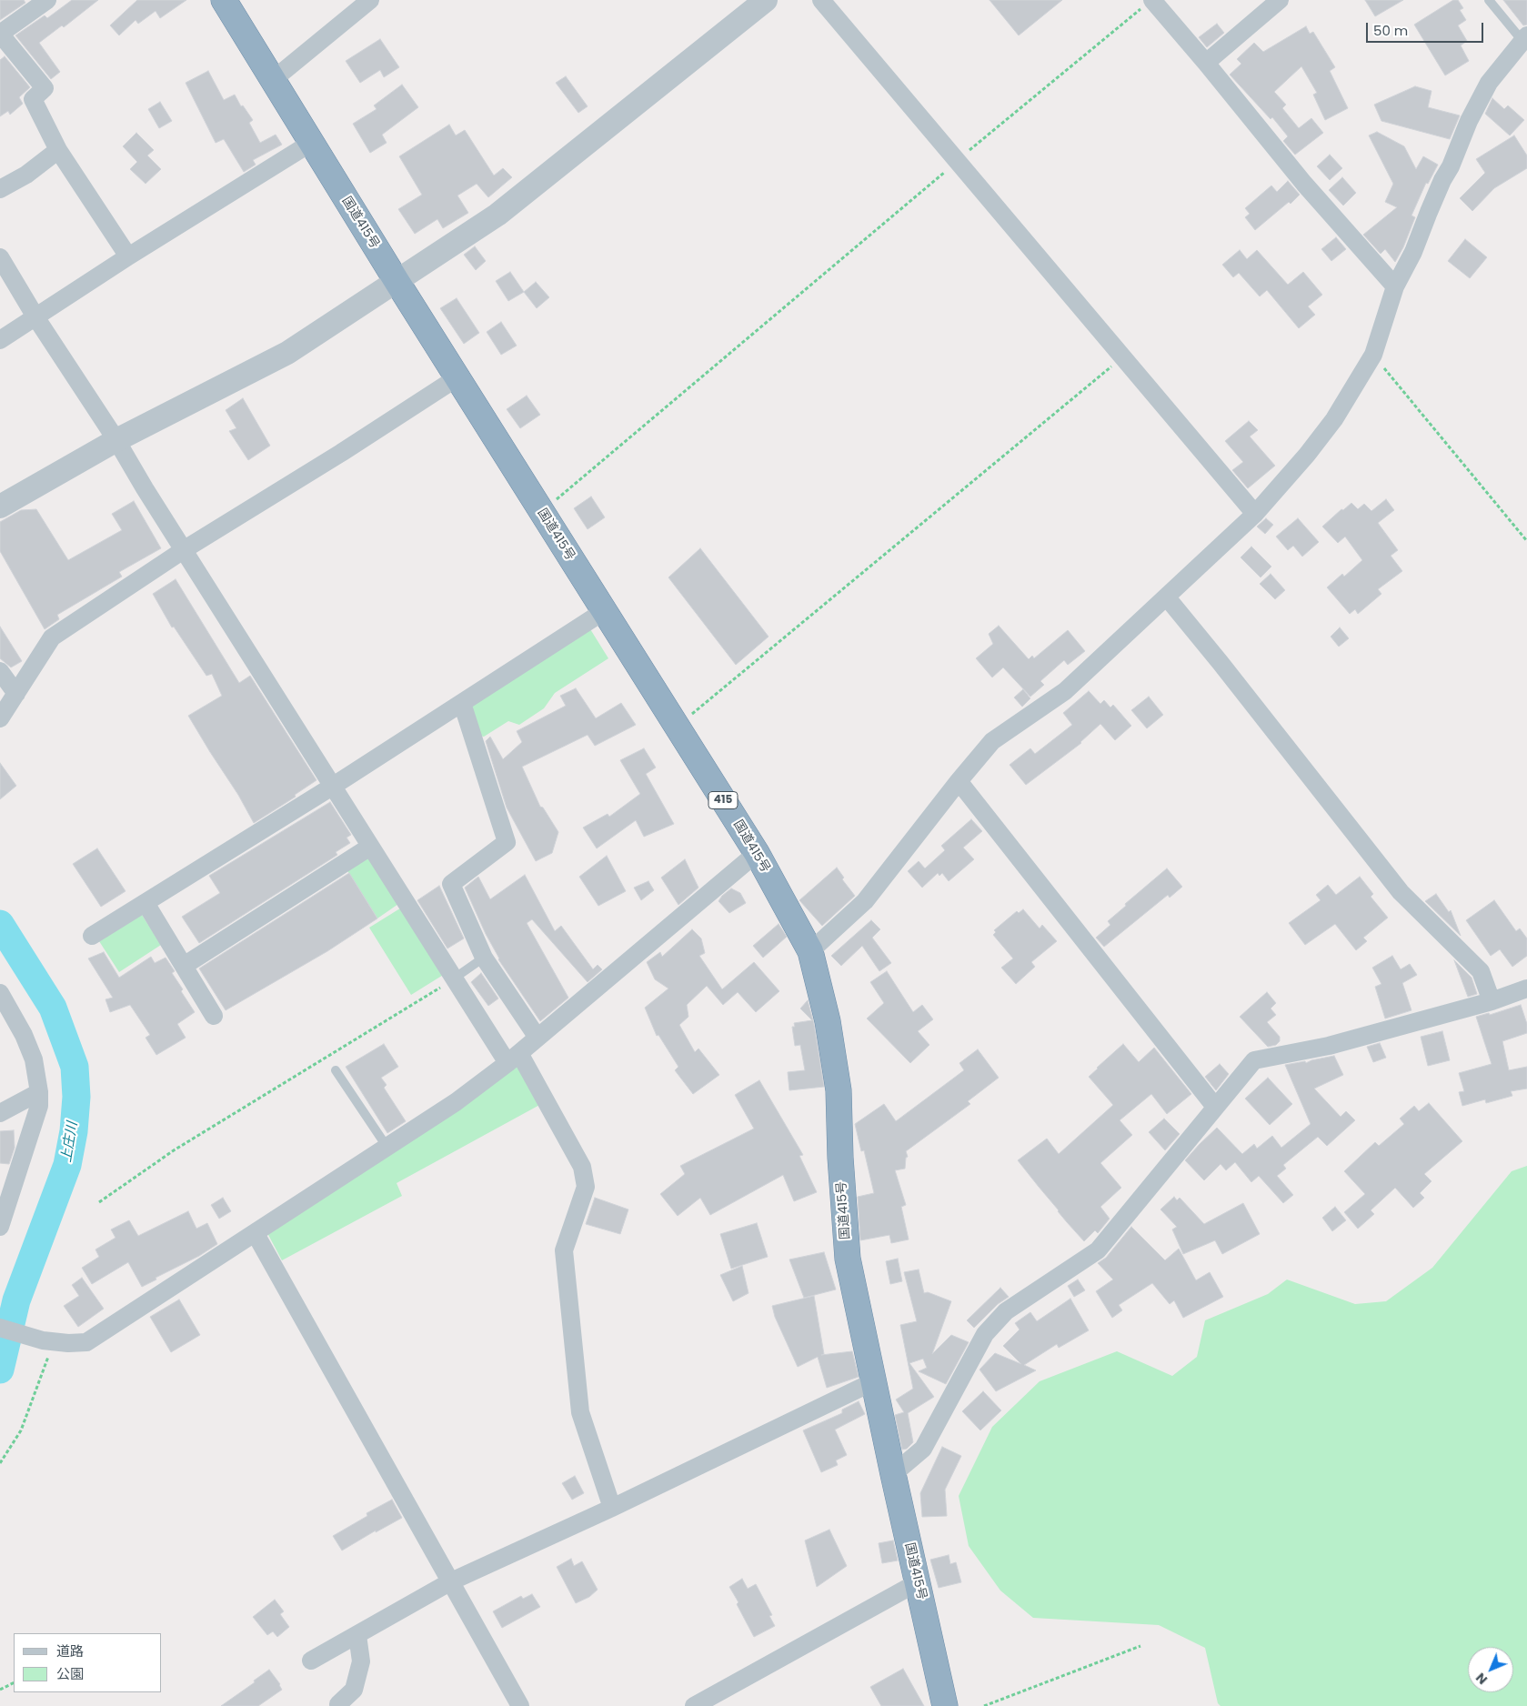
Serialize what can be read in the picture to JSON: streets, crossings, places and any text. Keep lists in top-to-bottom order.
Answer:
{
  "streets": {
    "highway": ["国道415号", "415"]
  },
  "water": ["上庄川"],
  "legend": ["道路", "公園"],
  "scale_bar": "50 m",
  "north": "bottom left"
}
